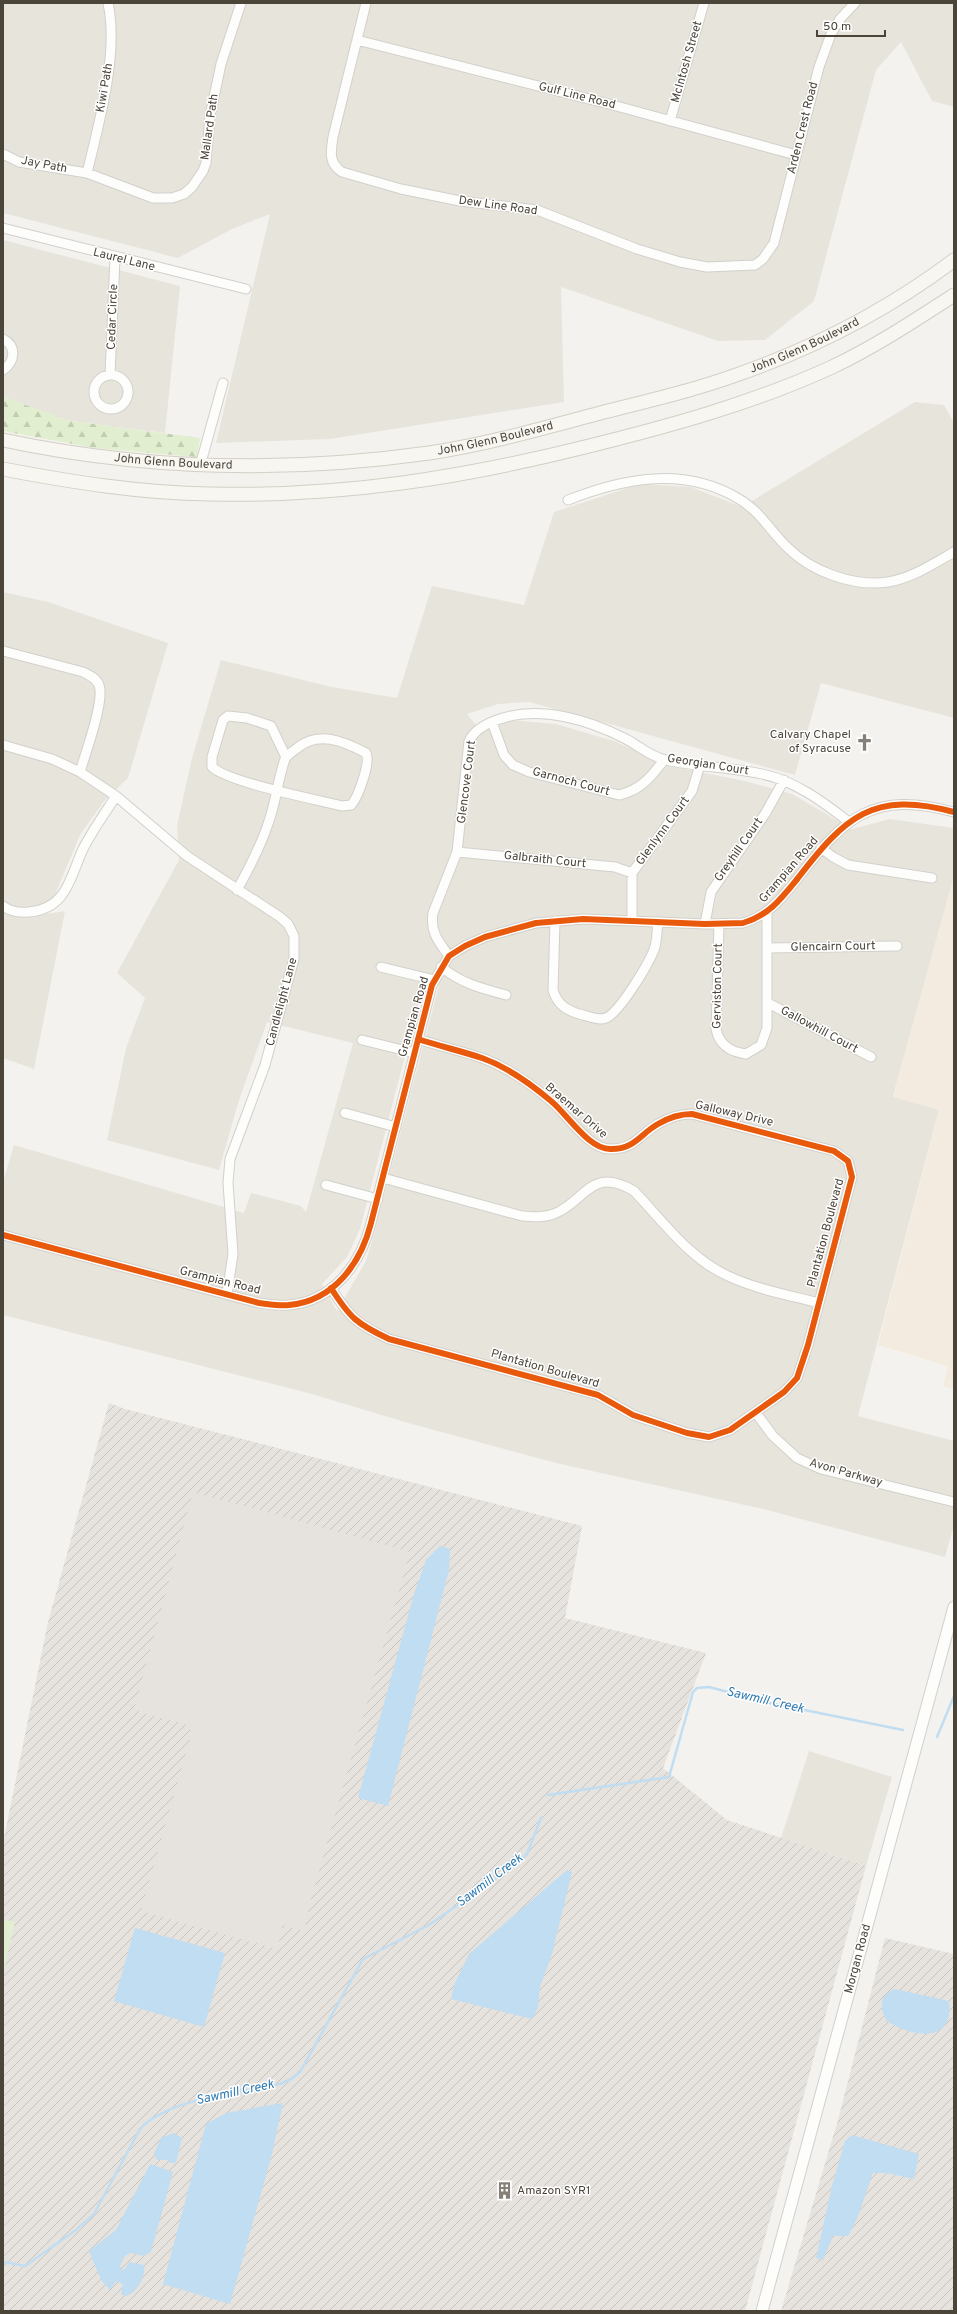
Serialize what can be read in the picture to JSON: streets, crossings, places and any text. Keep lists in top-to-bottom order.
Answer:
{
  "streets": {
    "main road": ["John Glenn Boulevard"],
    "street": [
      "McIntosh Street",
      "Kiwi Path",
      "Gulf Line Road",
      "Mallard Path",
      "Arden Crest Road",
      "Jay Path",
      "Dew Line Road",
      "Laurel Lane",
      "Cedar Circle",
      "Georgian Court",
      "Glencove Court",
      "Garnoch Court",
      "Glenlynn Court",
      "Greyhill Court",
      "Galbraith Court",
      "Grampian Road",
      "Glencairn Court",
      "Gerviston Court",
      "Candlelight Lane",
      "Gallowhill Court",
      "Braemar Drive",
      "Galloway Drive",
      "Plantation Boulevard",
      "Avon Parkway",
      "Morgan Road"
    ]
  },
  "crossings": [
    ["McIntosh Street", "Gulf Line Road"],
    ["Kiwi Path", "Mallard Path"],
    ["Kiwi Path", "Jay Path"],
    ["Gulf Line Road", "Arden Crest Road"],
    ["Gulf Line Road", "Dew Line Road"],
    ["Mallard Path", "Jay Path"],
    ["Arden Crest Road", "Dew Line Road"],
    ["Laurel Lane", "Cedar Circle"],
    ["Georgian Court", "Glencove Court"],
    ["Georgian Court", "Garnoch Court"],
    ["Georgian Court", "Glenlynn Court"],
    ["Georgian Court", "Greyhill Court"],
    ["Georgian Court", "Grampian Road"],
    ["Glencove Court", "Garnoch Court"],
    ["Glencove Court", "Galbraith Court"],
    ["Glencove Court", "Grampian Road"],
    ["Glenlynn Court", "Galbraith Court"],
    ["Glenlynn Court", "Grampian Road"],
    ["Greyhill Court", "Grampian Road"],
    ["Grampian Road", "Gerviston Court"],
    ["Grampian Road", "Candlelight Lane"],
    ["Grampian Road", "Braemar Drive"],
    ["Grampian Road", "Plantation Boulevard"],
    ["Gerviston Court", "Gallowhill Court"],
    ["Braemar Drive", "Galloway Drive"],
    ["Galloway Drive", "Plantation Boulevard"],
    ["Plantation Boulevard", "Avon Parkway"]
  ],
  "water": ["Sawmill Creek"],
  "places": {
    "church": ["Calvary Chapel of Syracuse"],
    "building": ["Amazon SYR1"]
  },
  "scale_bar": "50 m"
}
